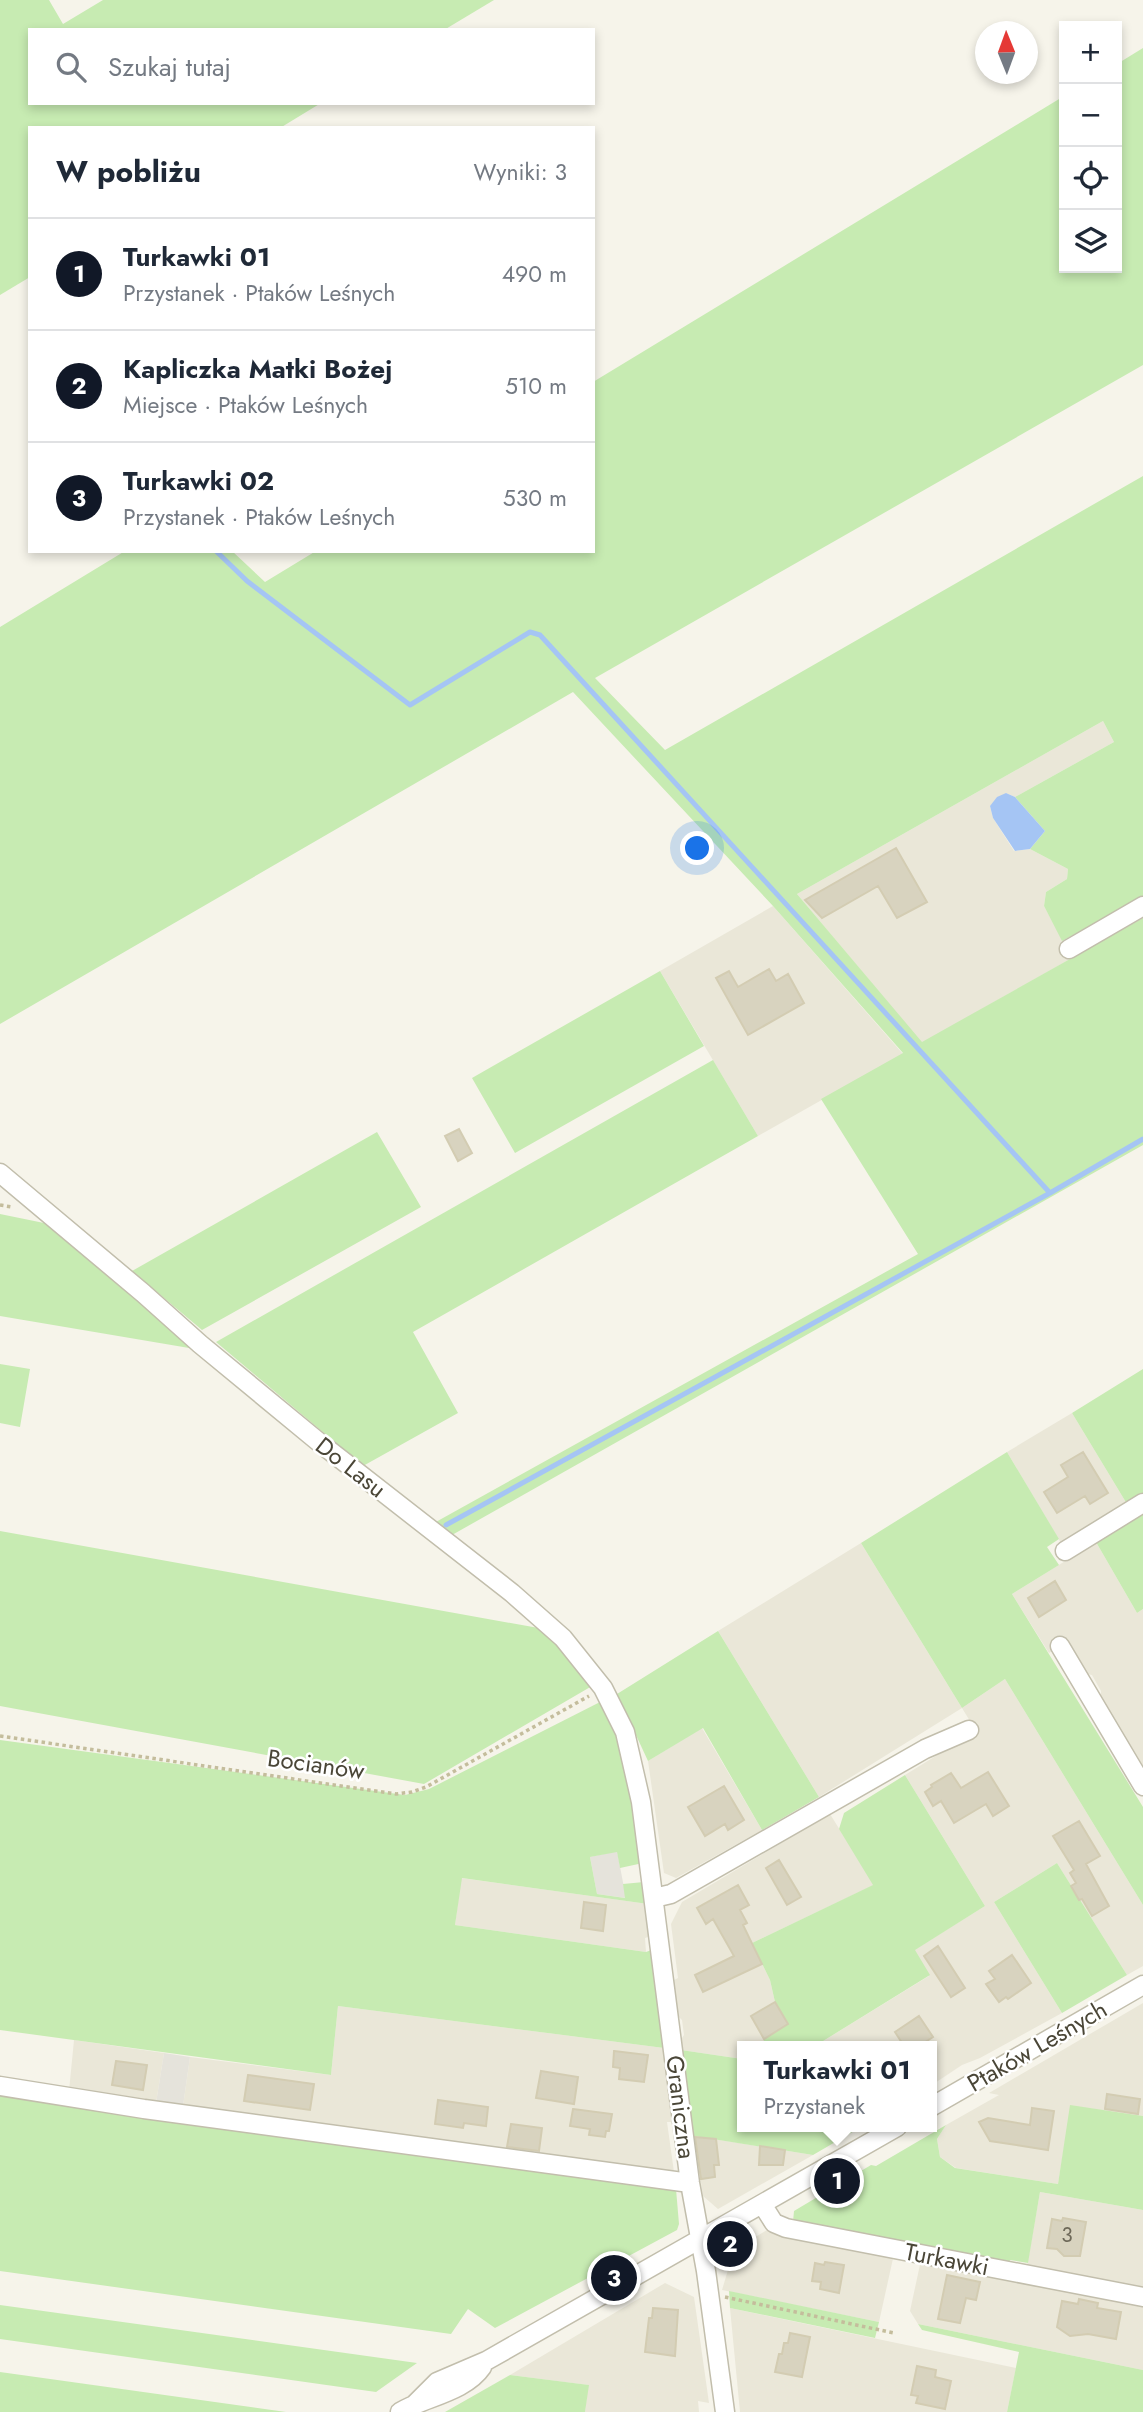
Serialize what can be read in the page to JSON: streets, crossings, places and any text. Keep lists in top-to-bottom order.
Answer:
{
  "streets": {
    "street": [
      "Do Lasu",
      "Ptaków Leśnych",
      "Graniczna",
      "Turkawki"
    ],
    "path": ["Bocianów"]
  },
  "crossings": [
    ["Do Lasu", "Bocianów"],
    ["Do Lasu", "Graniczna"]
  ],
  "house_numbers": ["3"],
  "north": "top",
  "page": {
    "map_buttons": ["+", "−"],
    "search": "Szukaj tutaj",
    "heading": ["W pobliżu", "Wyniki: 3"],
    "list": [
      {
        "mark": "1",
        "name": "Turkawki 01",
        "note": "Przystanek · Ptaków Leśnych",
        "value": "490 m"
      },
      {
        "mark": "2",
        "name": "Kapliczka Matki Bożej",
        "note": "Miejsce · Ptaków Leśnych",
        "value": "510 m"
      },
      {
        "mark": "3",
        "name": "Turkawki 02",
        "note": "Przystanek · Ptaków Leśnych",
        "value": "530 m"
      }
    ],
    "popup": ["Turkawki 01", "Przystanek"],
    "pins": ["1", "2", "3"]
  }
}
